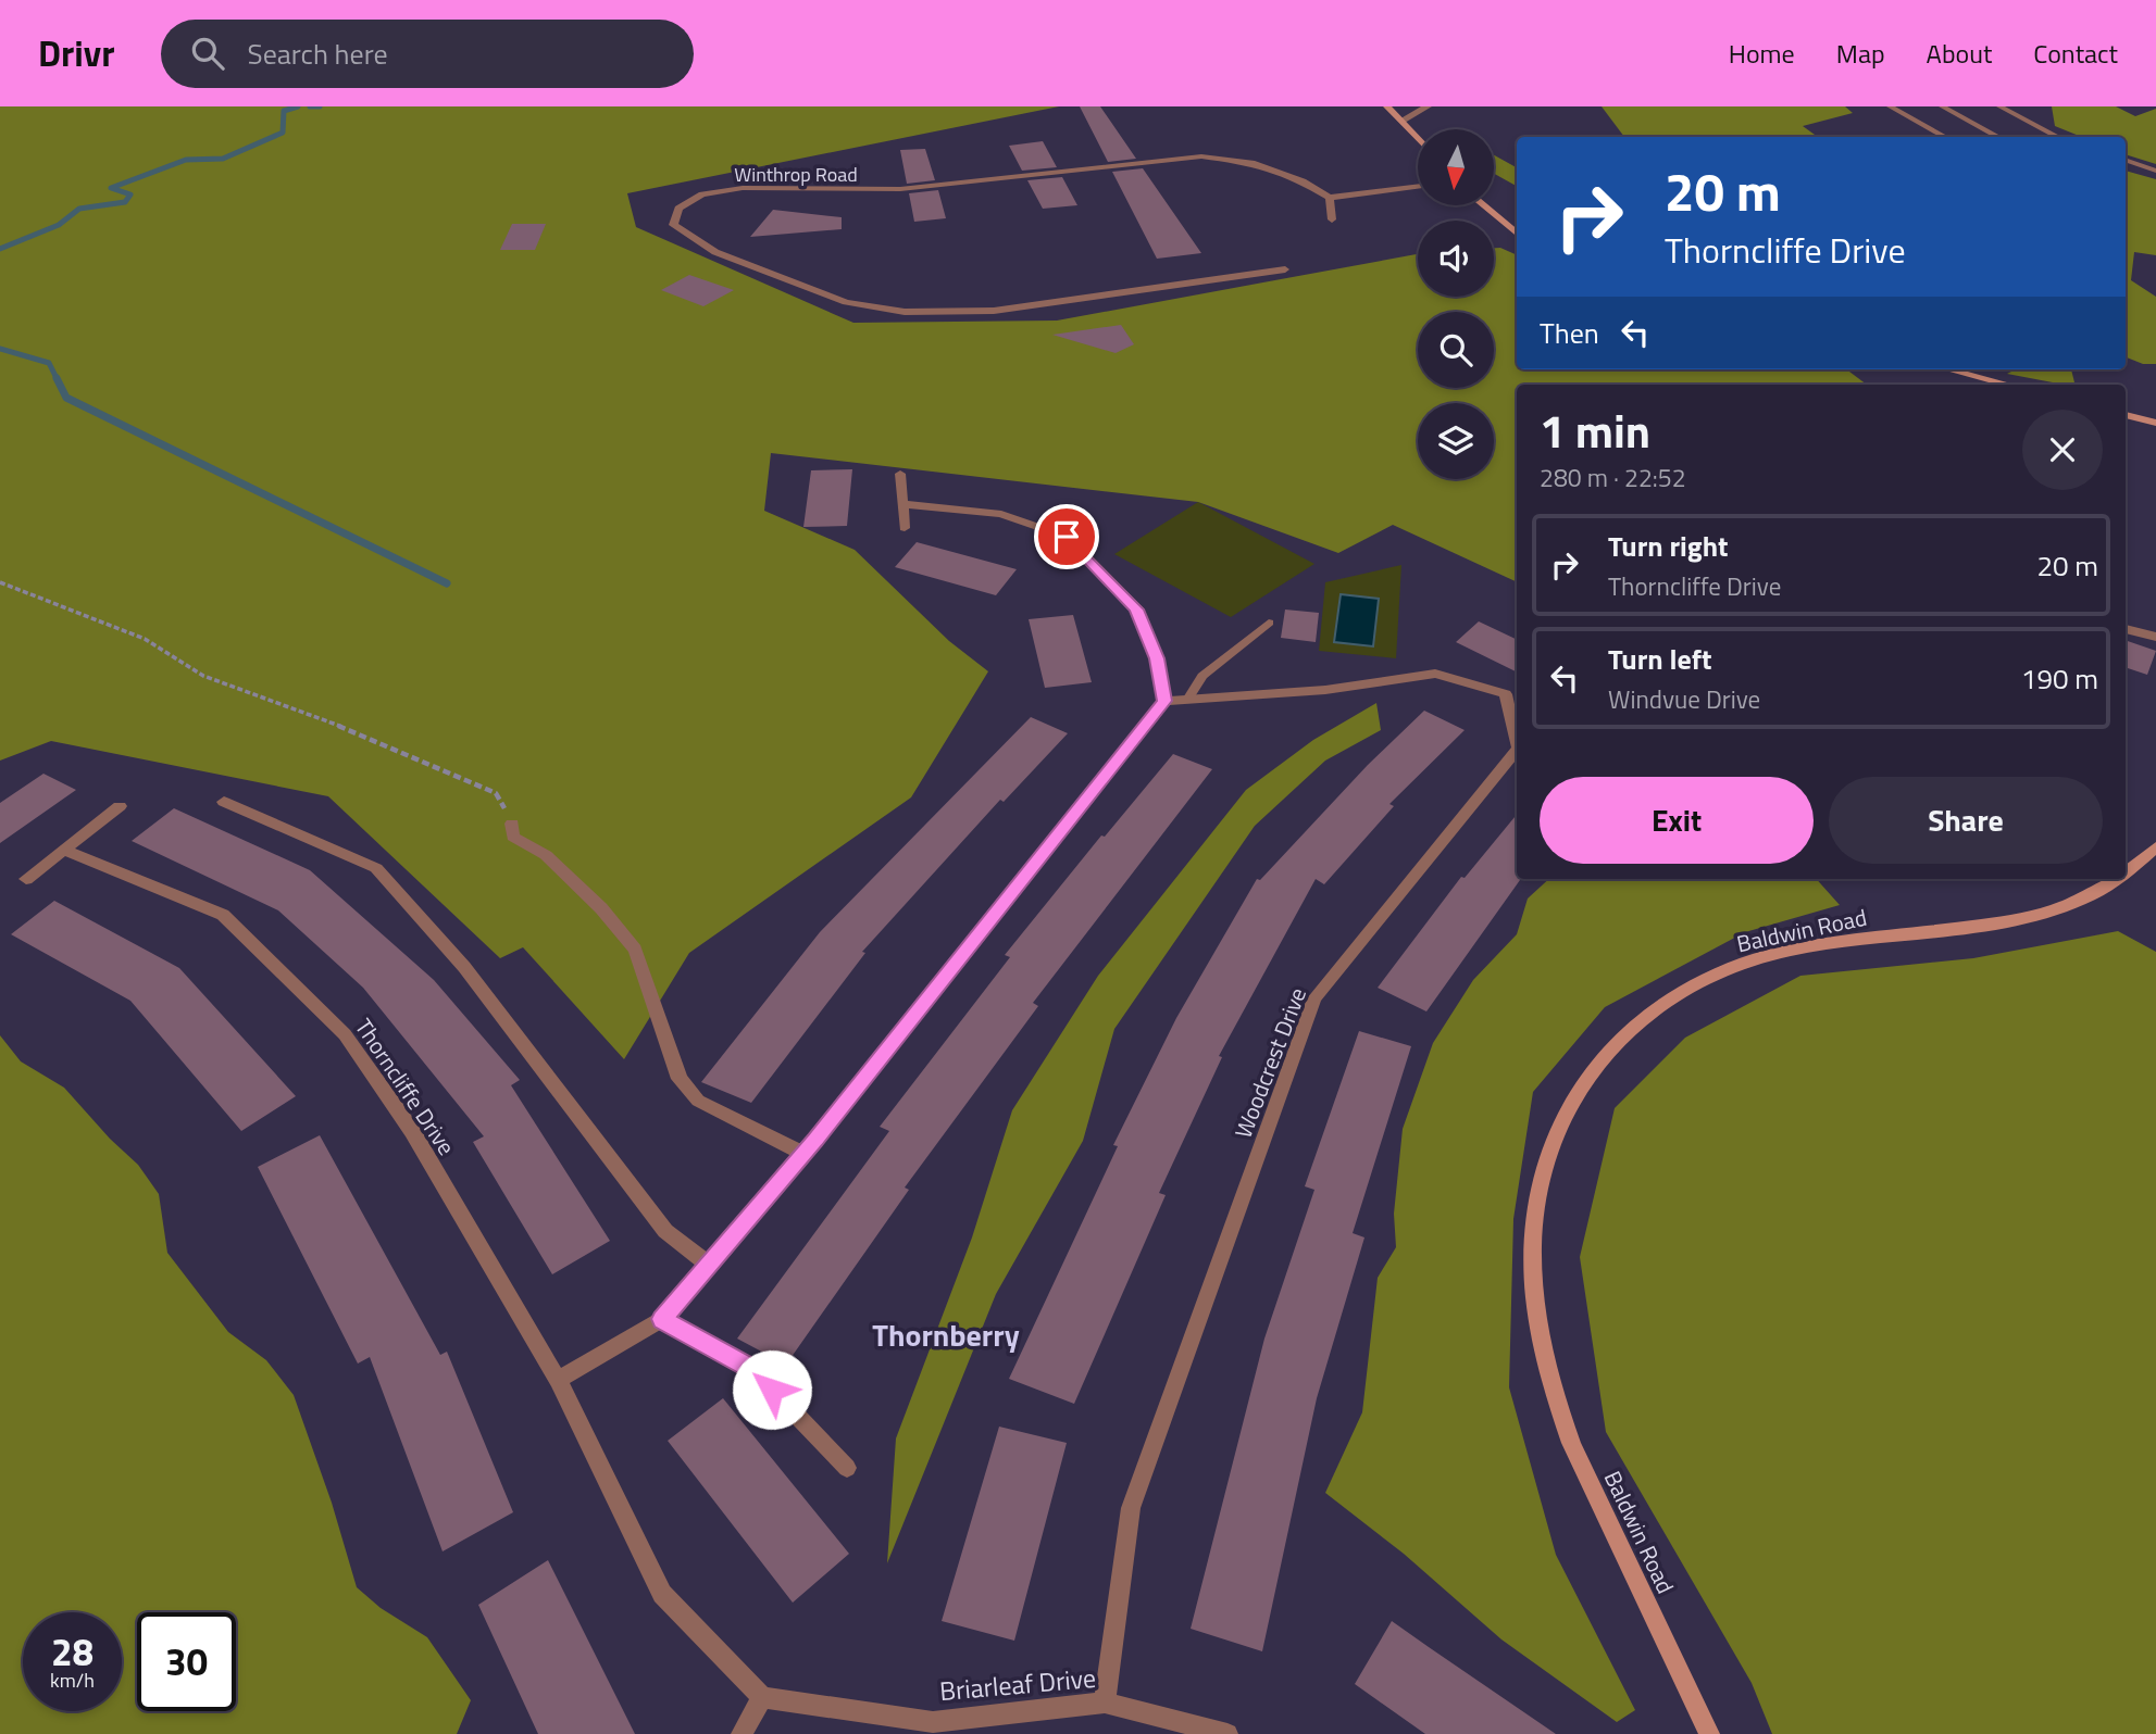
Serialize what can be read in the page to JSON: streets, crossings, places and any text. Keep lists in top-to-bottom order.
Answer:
{
  "streets": {
    "street": [
      "Winthrop Road",
      "Baldwin Road",
      "Woodcrest Drive",
      "Thorncliffe Drive",
      "Briarleaf Drive"
    ]
  },
  "crossings": [
    ["Woodcrest Drive", "Briarleaf Drive"],
    ["Thorncliffe Drive", "Briarleaf Drive"]
  ],
  "districts": ["Thornberry"],
  "north": "bottom",
  "page": {
    "header": "Drivr",
    "search": "Search here",
    "nav": [
      "Home",
      "Map",
      "About",
      "Contact"
    ],
    "turn": ["20 m", "Thorncliffe Drive"],
    "then": "Then",
    "heading": ["1 min", "280 m · 22:52"],
    "list": [
      {
        "name": "Turn right",
        "note": "Thorncliffe Drive",
        "value": "20 m"
      },
      {
        "name": "Turn left",
        "note": "Windvue Drive",
        "value": "190 m"
      }
    ],
    "buttons": ["Exit", "Share"],
    "speed": "28 km/h",
    "limit": "30"
  }
}
